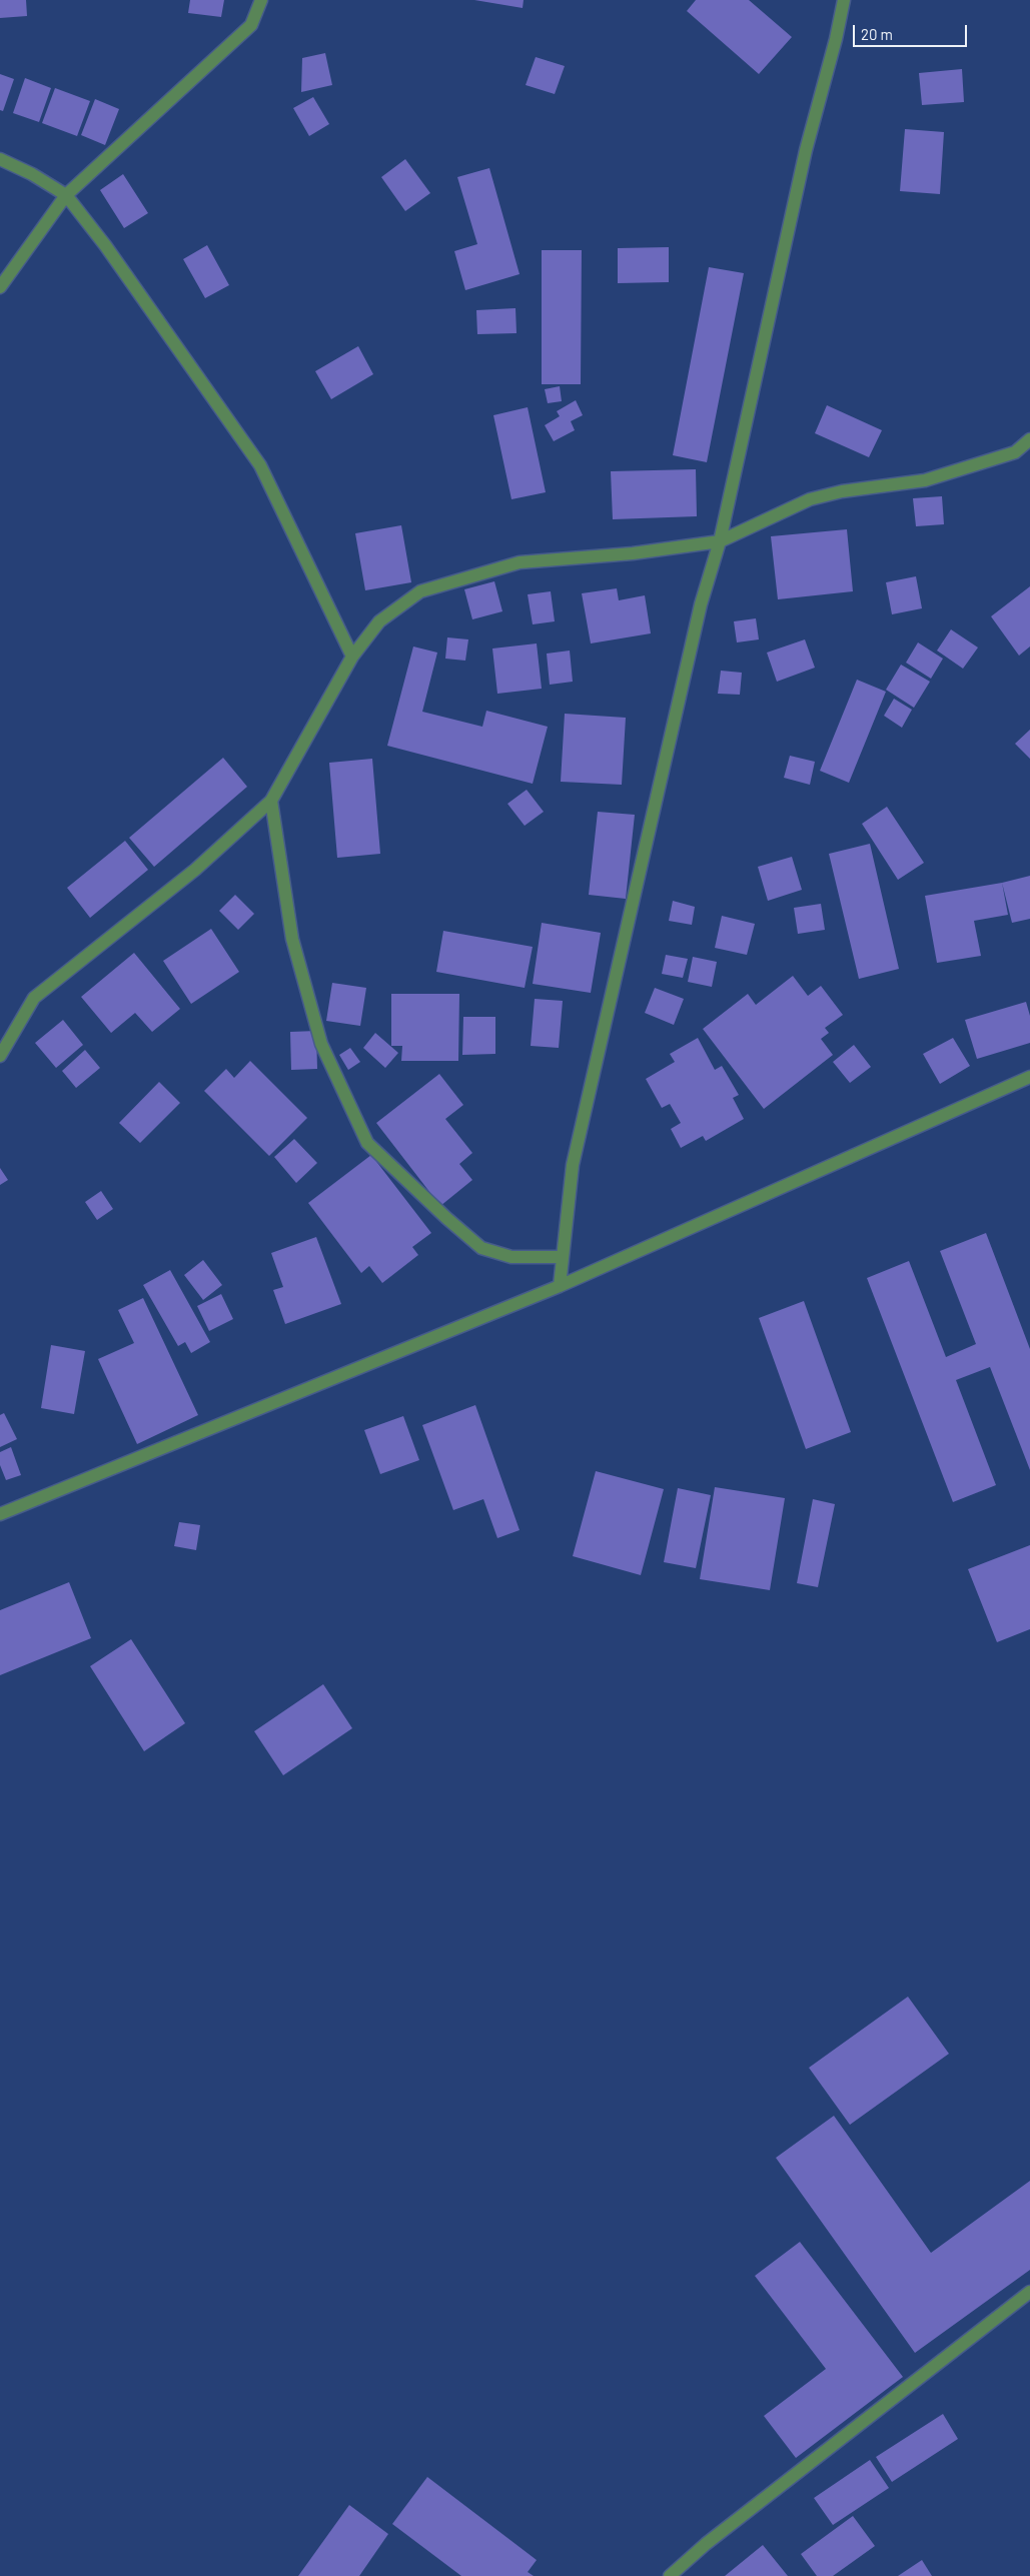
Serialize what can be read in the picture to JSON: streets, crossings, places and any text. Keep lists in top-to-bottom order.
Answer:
{
  "scale_bar": "20 m"
}
